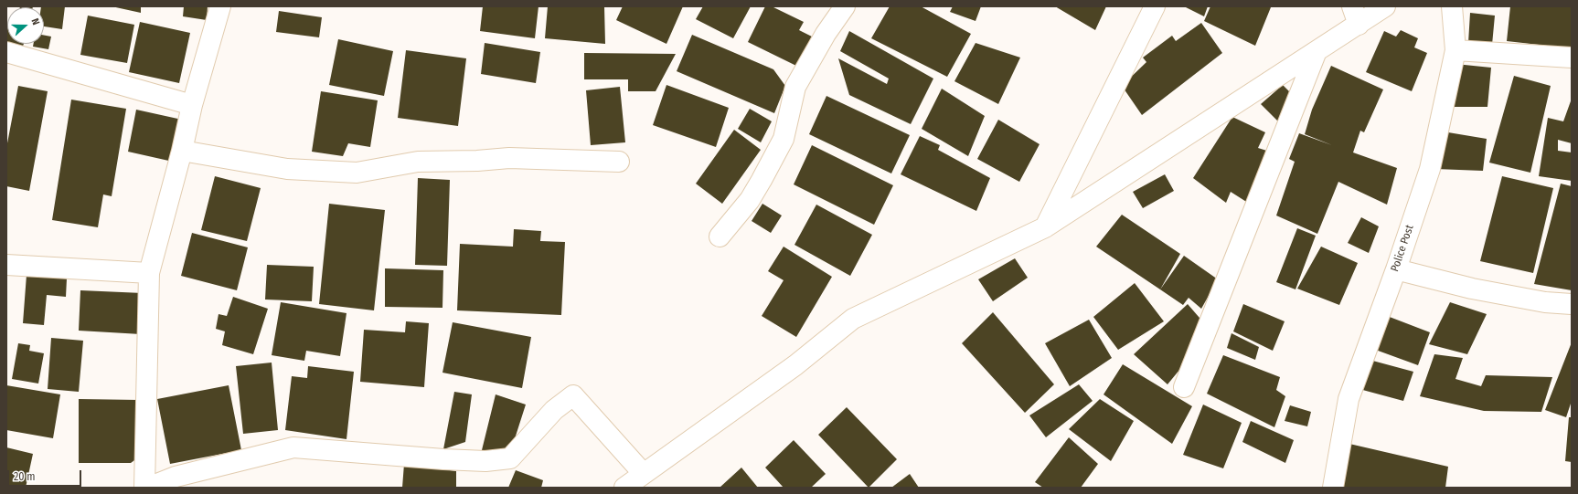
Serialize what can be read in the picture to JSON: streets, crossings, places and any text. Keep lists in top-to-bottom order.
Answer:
{
  "streets": {
    "street": ["Police Post"]
  },
  "scale_bar": "20 m",
  "north": "right"
}
